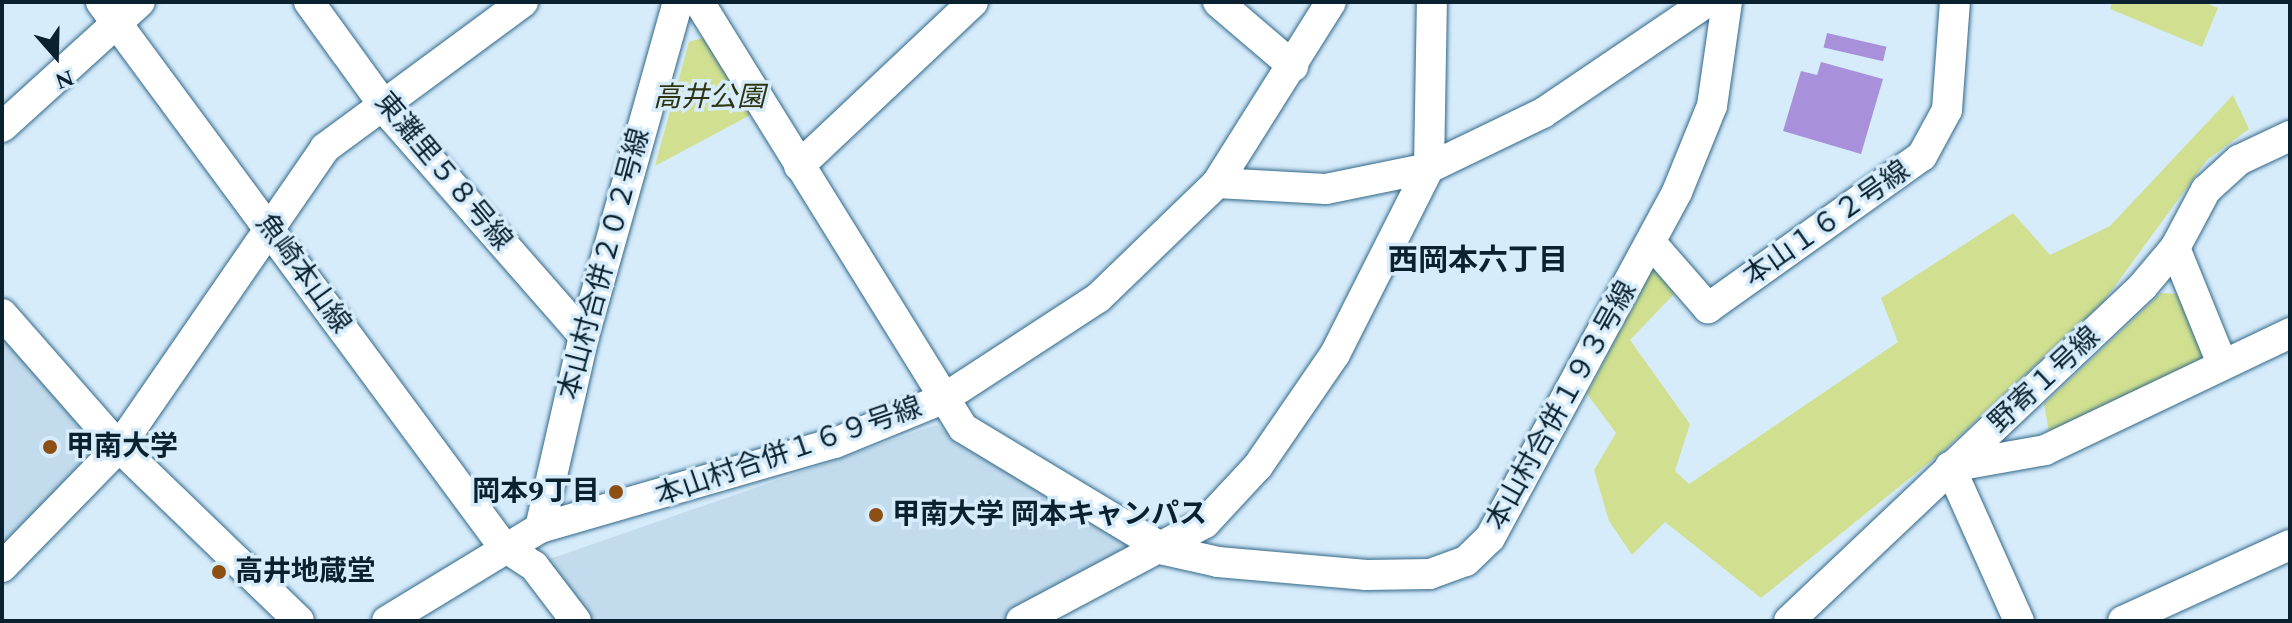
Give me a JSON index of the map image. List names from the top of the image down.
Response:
{
  "streets": {
    "street": [
      "東灘里５８号線",
      "本山１６２号線",
      "本山村合併２０２号線",
      "魚崎本山線",
      "野寄１号線",
      "本山村合併１９３号線",
      "本山村合併１６９号線"
    ]
  },
  "crossings": [
    ["東灘里５８号線", "本山村合併２０２号線"],
    ["本山１６２号線", "本山村合併１９３号線"],
    ["本山村合併２０２号線", "本山村合併１６９号線"],
    ["魚崎本山線", "本山村合併１６９号線"],
    ["本山村合併１９３号線", "本山村合併１６９号線"]
  ],
  "districts": ["西岡本六丁目"],
  "parks": ["高井公園"],
  "places": [
    "甲南大学",
    "岡本9丁目",
    "甲南大学 岡本キャンパス",
    "高井地蔵堂"
  ],
  "north": "bottom"
}
